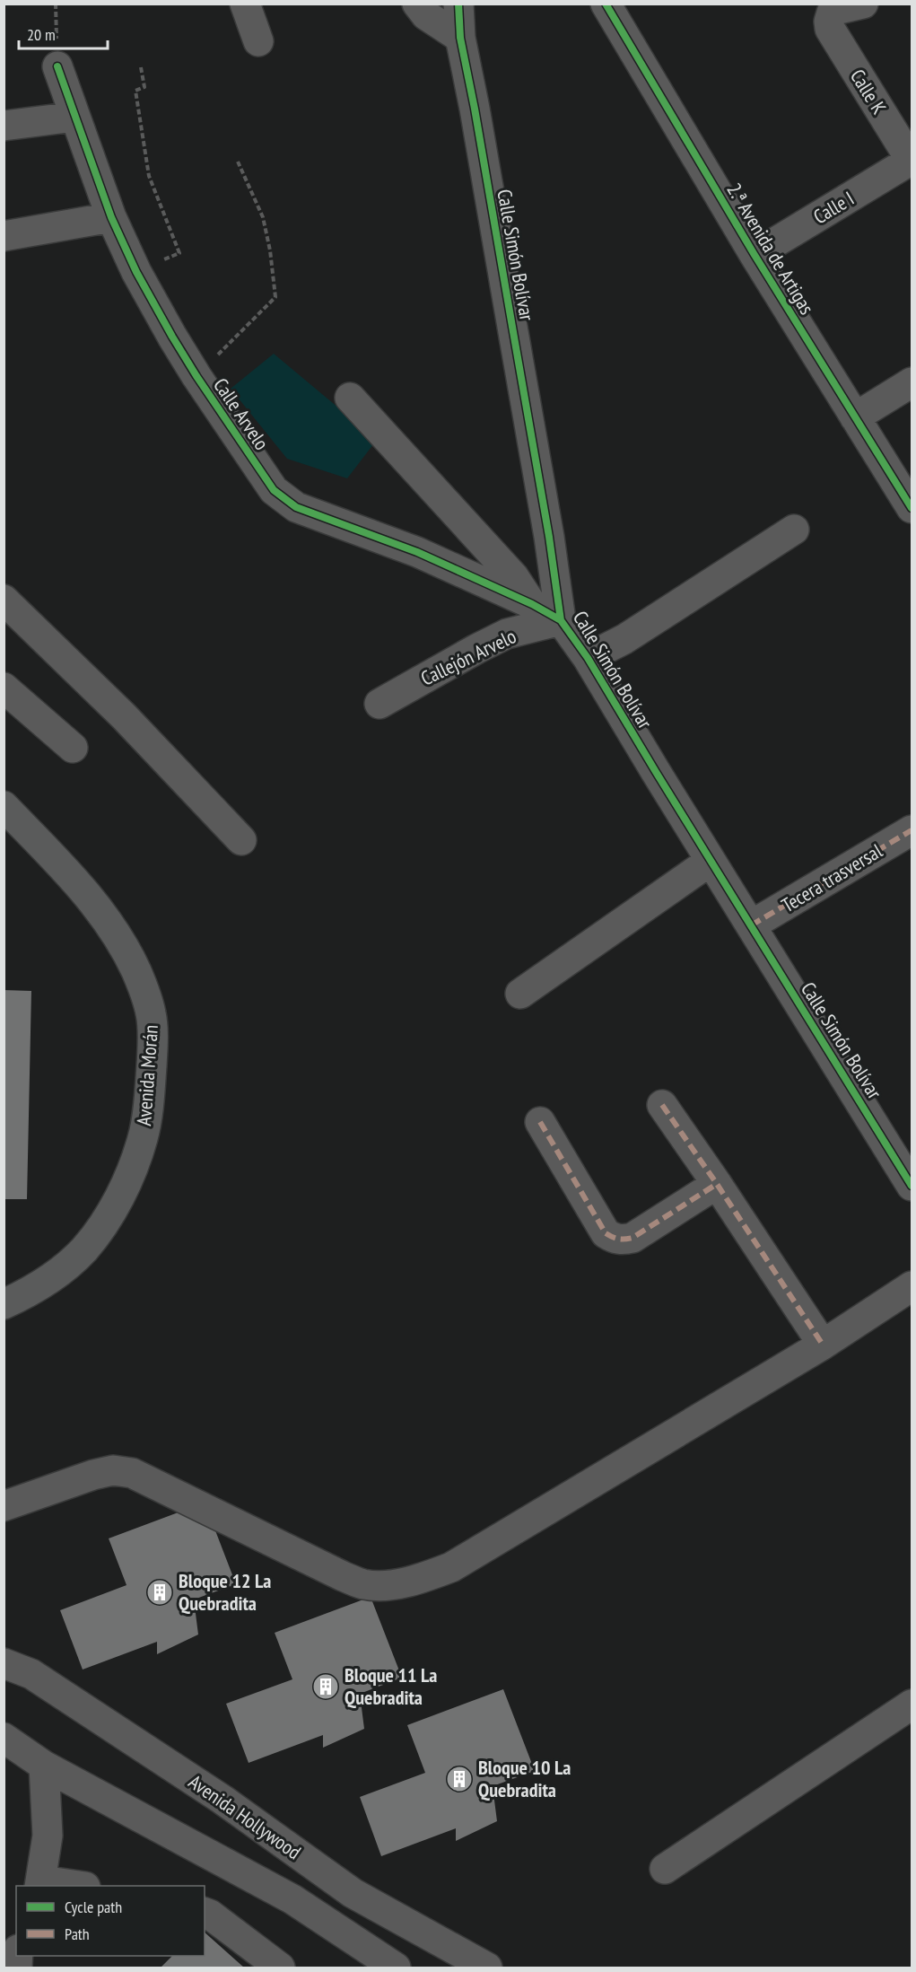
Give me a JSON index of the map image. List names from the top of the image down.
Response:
{
  "streets": {
    "main road": ["Avenida Morán"],
    "street": [
      "Calle K",
      "Calle I",
      "2.ª Avenida de Artigas",
      "Calle Simón Bolívar",
      "Calle Arvelo",
      "Callejón Arvelo",
      "Tecera trasversal",
      "Avenida Hollywood"
    ]
  },
  "crossings": [
    ["Calle K", "Calle I"],
    ["Calle I", "2.ª Avenida de Artigas"],
    ["Calle Simón Bolívar", "Calle Arvelo"],
    ["Calle Simón Bolívar", "Callejón Arvelo"],
    ["Calle Simón Bolívar", "Tecera trasversal"],
    ["Calle Arvelo", "Callejón Arvelo"]
  ],
  "places": {
    "building": ["Bloque 12 La Quebradita", "Bloque 11 La Quebradita", "Bloque 10 La Quebradita"]
  },
  "legend": ["Cycle path", "Path"],
  "scale_bar": "20 m"
}
